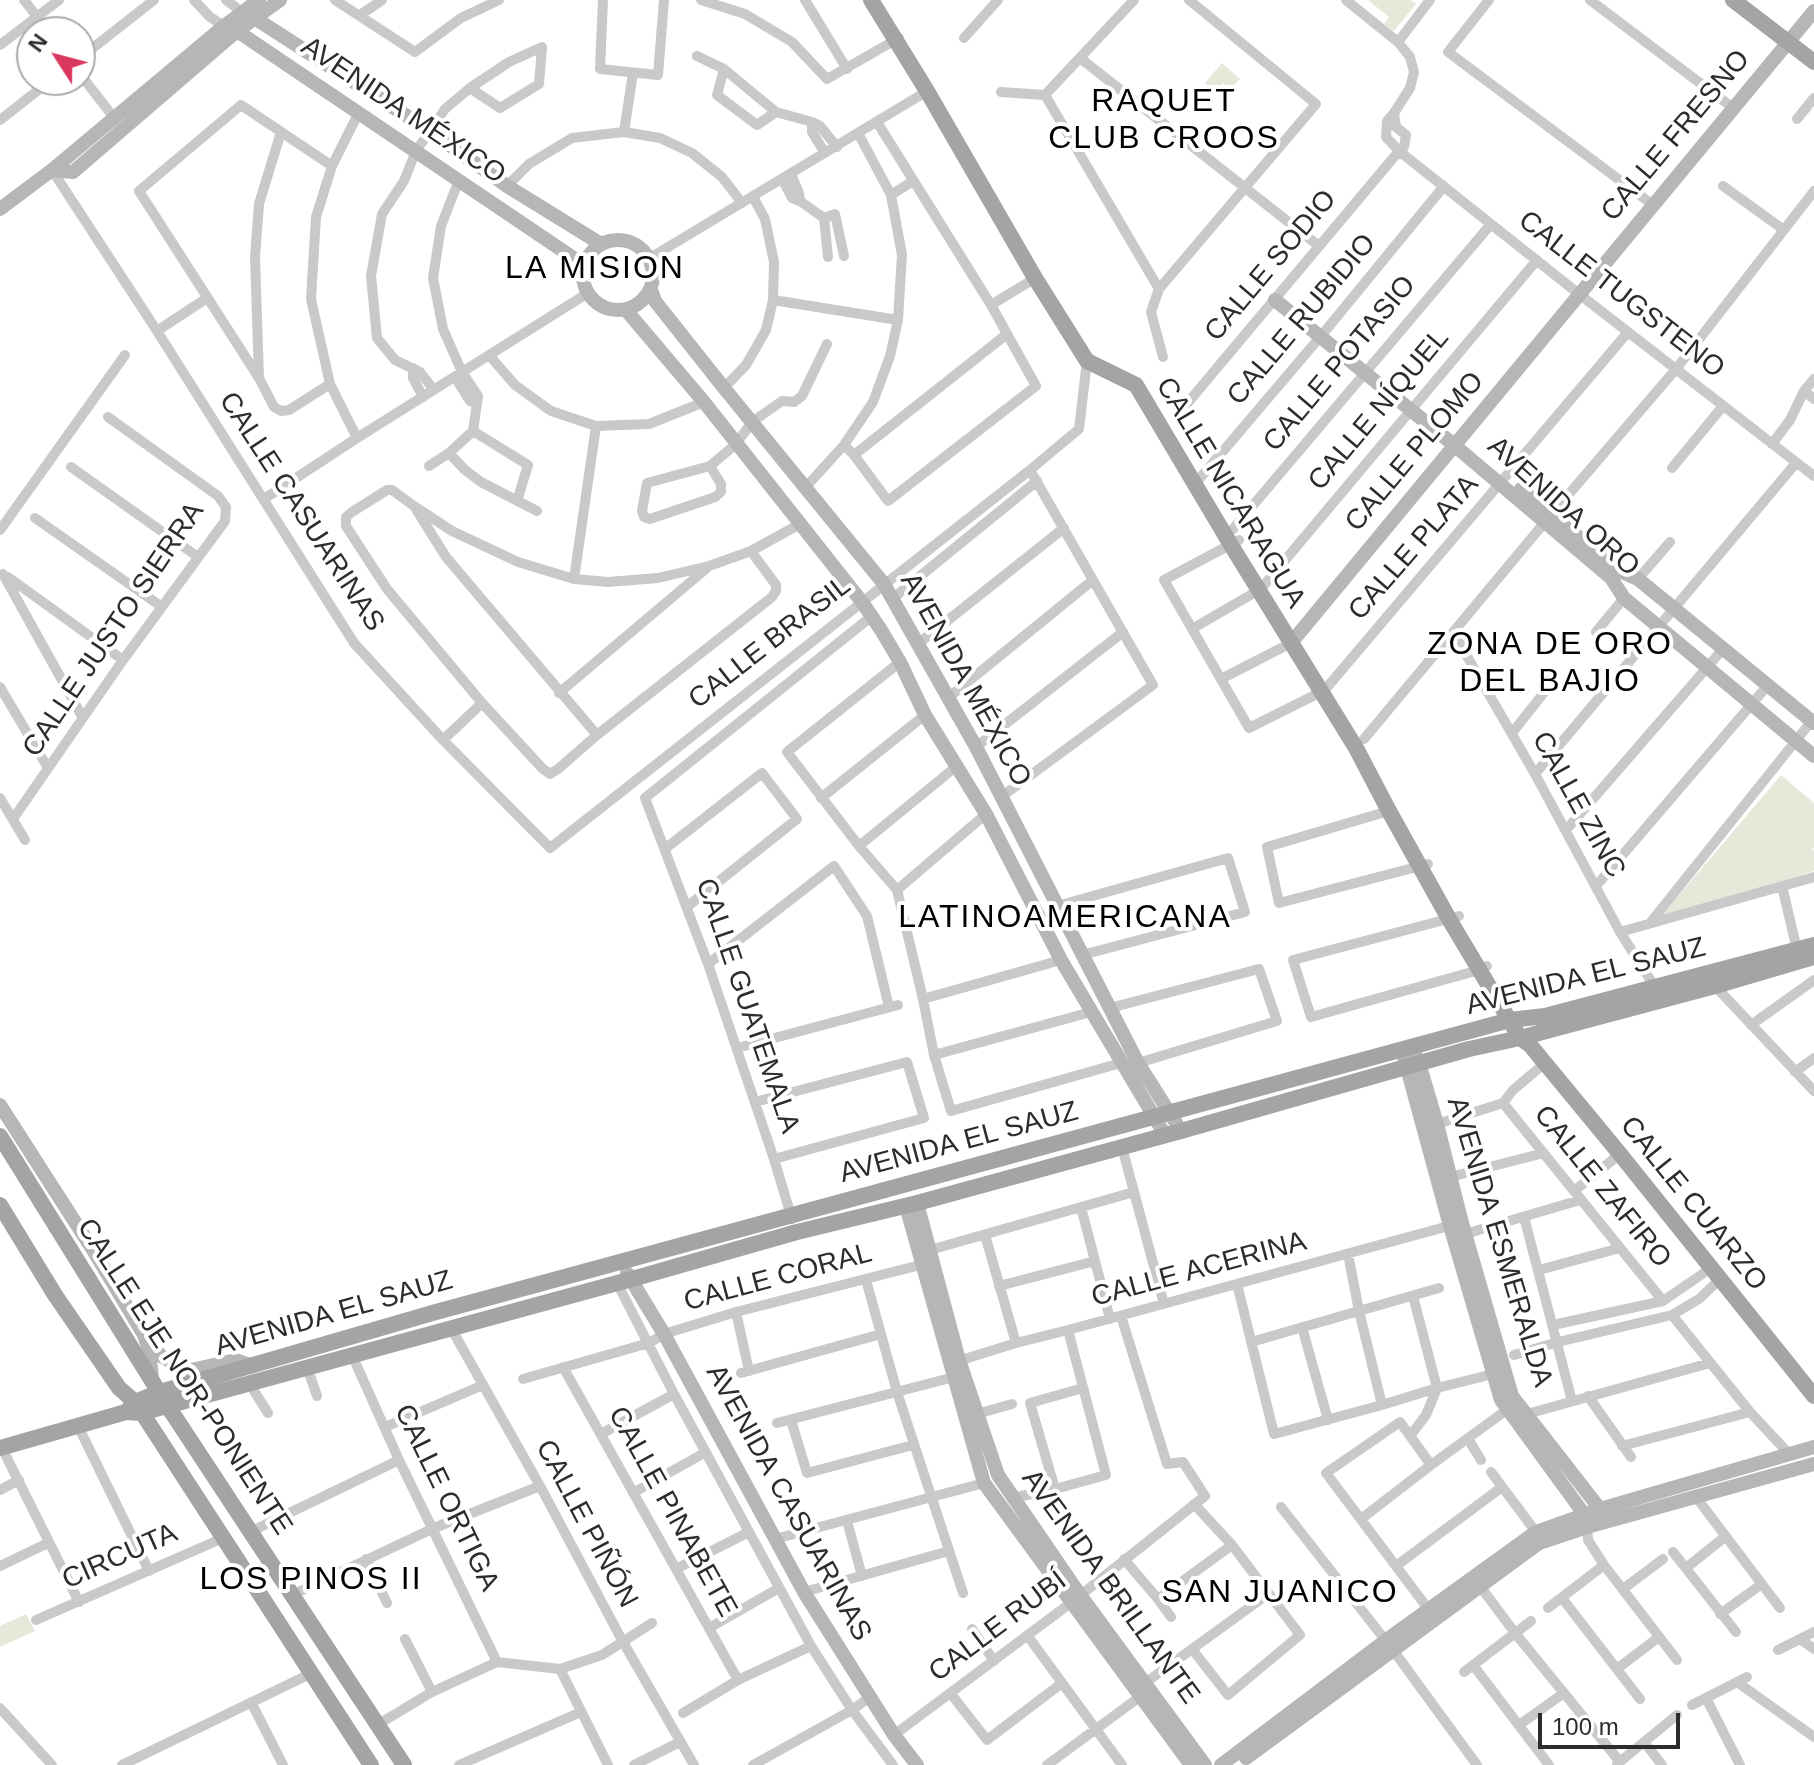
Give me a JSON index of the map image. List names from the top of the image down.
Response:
{
  "streets": {
    "main road": [
      "CALLE NICARAGUA",
      "AVENIDA EL SAUZ",
      "CALLE CUARZO",
      "CALLE EJE NOR-PONIENTE"
    ],
    "street": [
      "AVENIDA MÉXICO",
      "CALLE FRESNO",
      "CALLE SODIO",
      "CALLE TUGSTENO",
      "CALLE RUBIDIO",
      "CALLE POTASIO",
      "CALLE NÍQUEL",
      "CALLE PLOMO",
      "AVENIDA ORO",
      "CALLE CASUARINAS",
      "CALLE PLATA",
      "CALLE JUSTO SIERRA",
      "CALLE BRASIL",
      "CALLE ZINC",
      "CALLE GUATEMALA",
      "CALLE ZAFIRO",
      "AVENIDA ESMERALDA",
      "CALLE ACERINA",
      "CALLE CORAL",
      "CALLE ORTIGA",
      "AVENIDA CASUARINAS",
      "CALLE PINABETE",
      "CALLE PIÑÓN",
      "CIRCUTA",
      "AVENIDA BRILLANTE",
      "CALLE RUBÍ"
    ]
  },
  "crossings": [
    ["AVENIDA MÉXICO", "CALLE BRASIL"],
    ["AVENIDA MÉXICO", "AVENIDA EL SAUZ"],
    ["AVENIDA MÉXICO", "CALLE GUATEMALA"],
    ["CALLE FRESNO", "CALLE TUGSTENO"],
    ["CALLE FRESNO", "CALLE PLOMO"],
    ["CALLE SODIO", "CALLE TUGSTENO"],
    ["CALLE SODIO", "AVENIDA ORO"],
    ["CALLE TUGSTENO", "CALLE RUBIDIO"],
    ["CALLE TUGSTENO", "CALLE POTASIO"],
    ["CALLE TUGSTENO", "CALLE NÍQUEL"],
    ["CALLE TUGSTENO", "CALLE PLOMO"],
    ["CALLE TUGSTENO", "CALLE PLATA"],
    ["CALLE RUBIDIO", "CALLE NICARAGUA"],
    ["CALLE RUBIDIO", "AVENIDA ORO"],
    ["CALLE POTASIO", "CALLE NICARAGUA"],
    ["CALLE POTASIO", "AVENIDA ORO"],
    ["CALLE NÍQUEL", "CALLE NICARAGUA"],
    ["CALLE NÍQUEL", "AVENIDA ORO"],
    ["CALLE PLOMO", "CALLE NICARAGUA"],
    ["CALLE PLOMO", "AVENIDA ORO"],
    ["CALLE NICARAGUA", "CALLE PLATA"],
    ["CALLE NICARAGUA", "CALLE BRASIL"],
    ["CALLE NICARAGUA", "AVENIDA EL SAUZ"],
    ["CALLE NICARAGUA", "CALLE CUARZO"],
    ["AVENIDA ORO", "CALLE PLATA"],
    ["CALLE CASUARINAS", "CALLE BRASIL"],
    ["CALLE ZINC", "AVENIDA EL SAUZ"],
    ["AVENIDA EL SAUZ", "CALLE GUATEMALA"],
    ["AVENIDA EL SAUZ", "CALLE CUARZO"],
    ["AVENIDA EL SAUZ", "AVENIDA ESMERALDA"],
    ["AVENIDA EL SAUZ", "CALLE EJE NOR-PONIENTE"],
    ["AVENIDA EL SAUZ", "CALLE ORTIGA"],
    ["AVENIDA EL SAUZ", "AVENIDA CASUARINAS"],
    ["AVENIDA EL SAUZ", "CALLE PIÑÓN"],
    ["AVENIDA EL SAUZ", "AVENIDA BRILLANTE"],
    ["CALLE ZAFIRO", "CALLE ACERINA"],
    ["CALLE CUARZO", "CALLE ACERINA"],
    ["AVENIDA ESMERALDA", "CALLE ACERINA"],
    ["CALLE ACERINA", "AVENIDA BRILLANTE"],
    ["CALLE ACERINA", "CALLE RUBÍ"],
    ["CALLE CORAL", "AVENIDA CASUARINAS"],
    ["CALLE CORAL", "CALLE PINABETE"],
    ["CALLE CORAL", "AVENIDA BRILLANTE"],
    ["CALLE EJE NOR-PONIENTE", "CIRCUTA"],
    ["AVENIDA CASUARINAS", "CALLE RUBÍ"],
    ["AVENIDA BRILLANTE", "CALLE RUBÍ"]
  ],
  "districts": [
    "RAQUET CLUB CROOS",
    "LA MISION",
    "ZONA DE ORO DEL BAJIO",
    "LATINOAMERICANA",
    "LOS PINOS II",
    "SAN JUANICO"
  ],
  "scale_bar": "100 m",
  "north": "top left"
}
